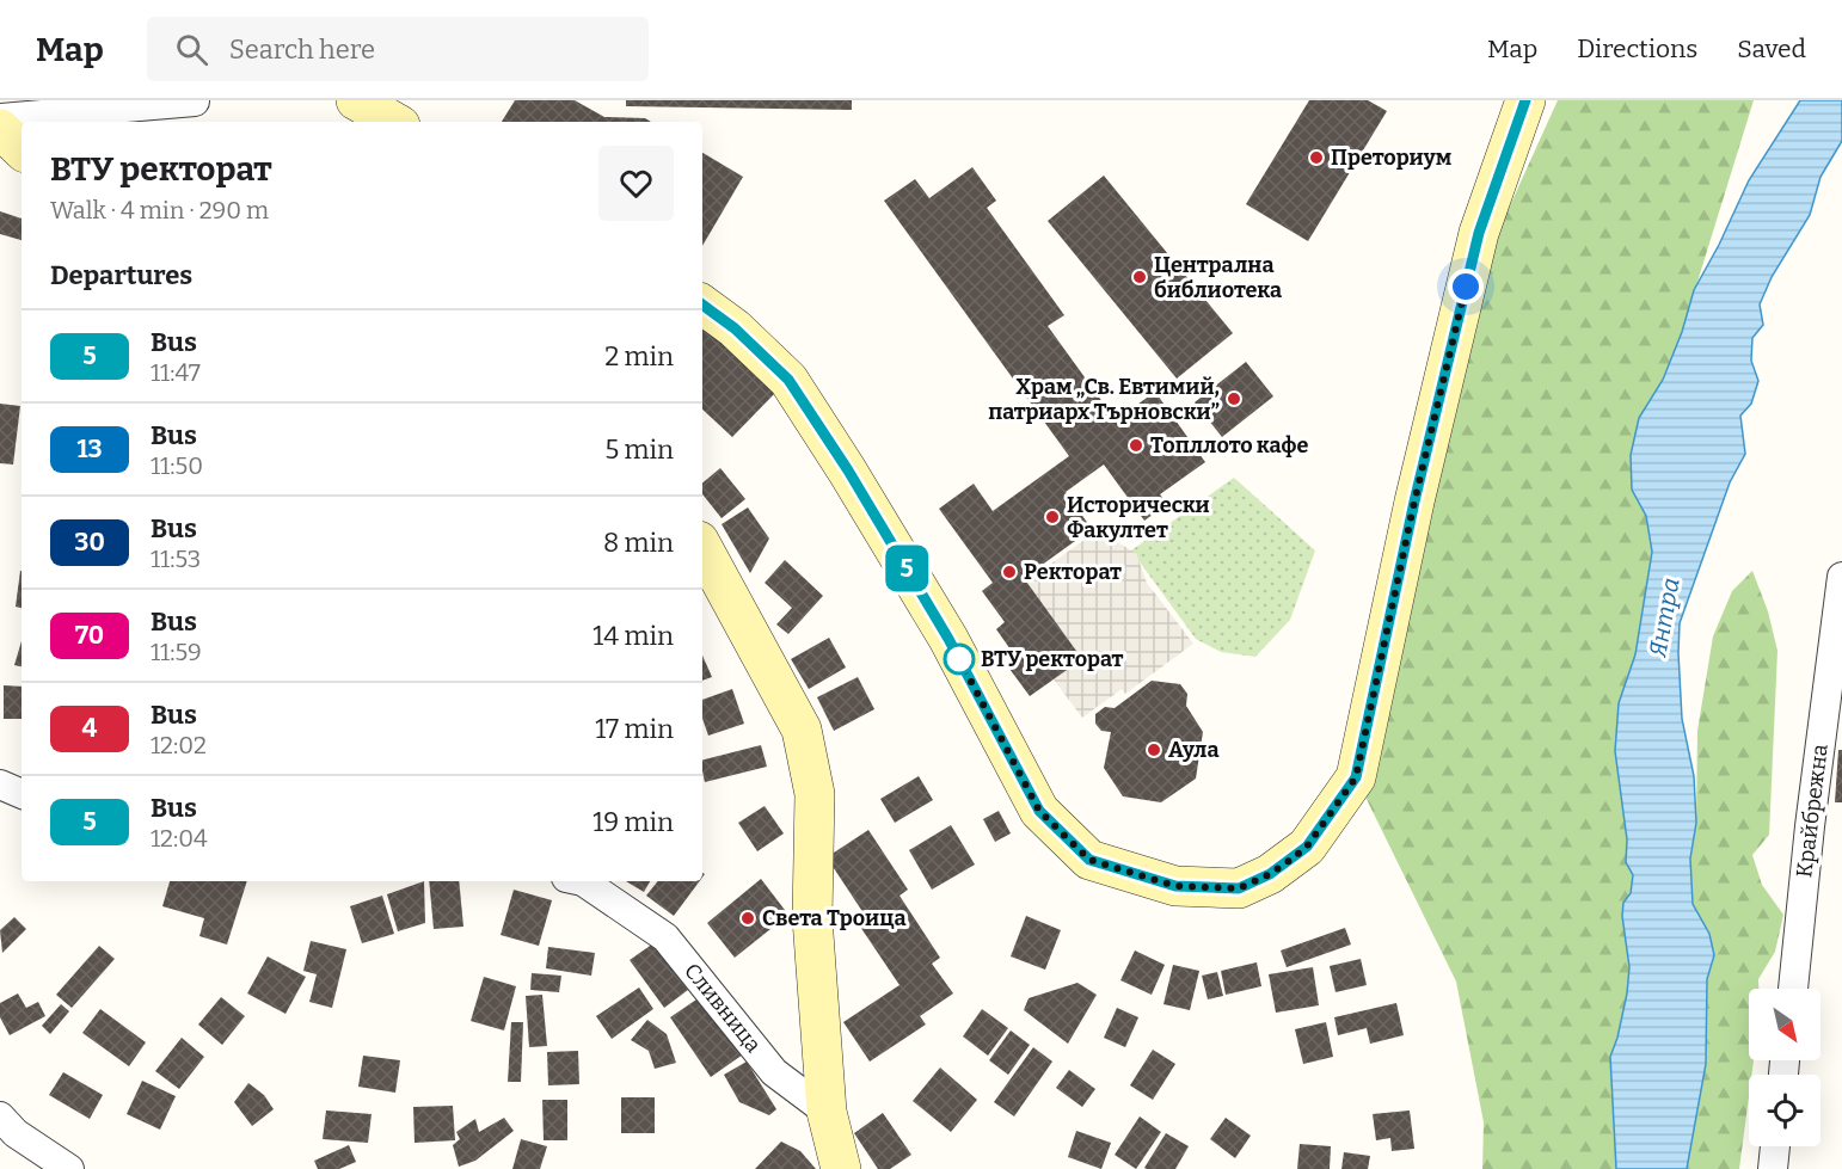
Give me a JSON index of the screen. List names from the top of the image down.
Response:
{
  "streets": {
    "street": ["Крайбрежна", "Сливница"]
  },
  "water": ["Янтра"],
  "places": [
    "Преториум",
    "Централна библиотека",
    "Храм „Св. Евтимий, патриарх Търновски”",
    "Топллото кафе",
    "Исторически Факултет",
    "Ректорат",
    "ВТУ ректорат",
    "Аула",
    "Света Троица"
  ],
  "lines": ["bus line 5"],
  "north": "bottom right",
  "page": {
    "header": "Map",
    "search": "Search here",
    "nav": ["Map", "Directions", "Saved"],
    "on_map": "5",
    "heading": [
      ["ВТУ ректорат", "Walk · 4 min · 290 m"],
      "Departures"
    ],
    "list": [
      {
        "mark": "5",
        "name": "Bus",
        "note": "11:47",
        "value": "2 min"
      },
      {
        "mark": "13",
        "name": "Bus",
        "note": "11:50",
        "value": "5 min"
      },
      {
        "mark": "30",
        "name": "Bus",
        "note": "11:53",
        "value": "8 min"
      },
      {
        "mark": "70",
        "name": "Bus",
        "note": "11:59",
        "value": "14 min"
      },
      {
        "mark": "4",
        "name": "Bus",
        "note": "12:02",
        "value": "17 min"
      },
      {
        "mark": "5",
        "name": "Bus",
        "note": "12:04",
        "value": "19 min"
      }
    ]
  }
}
